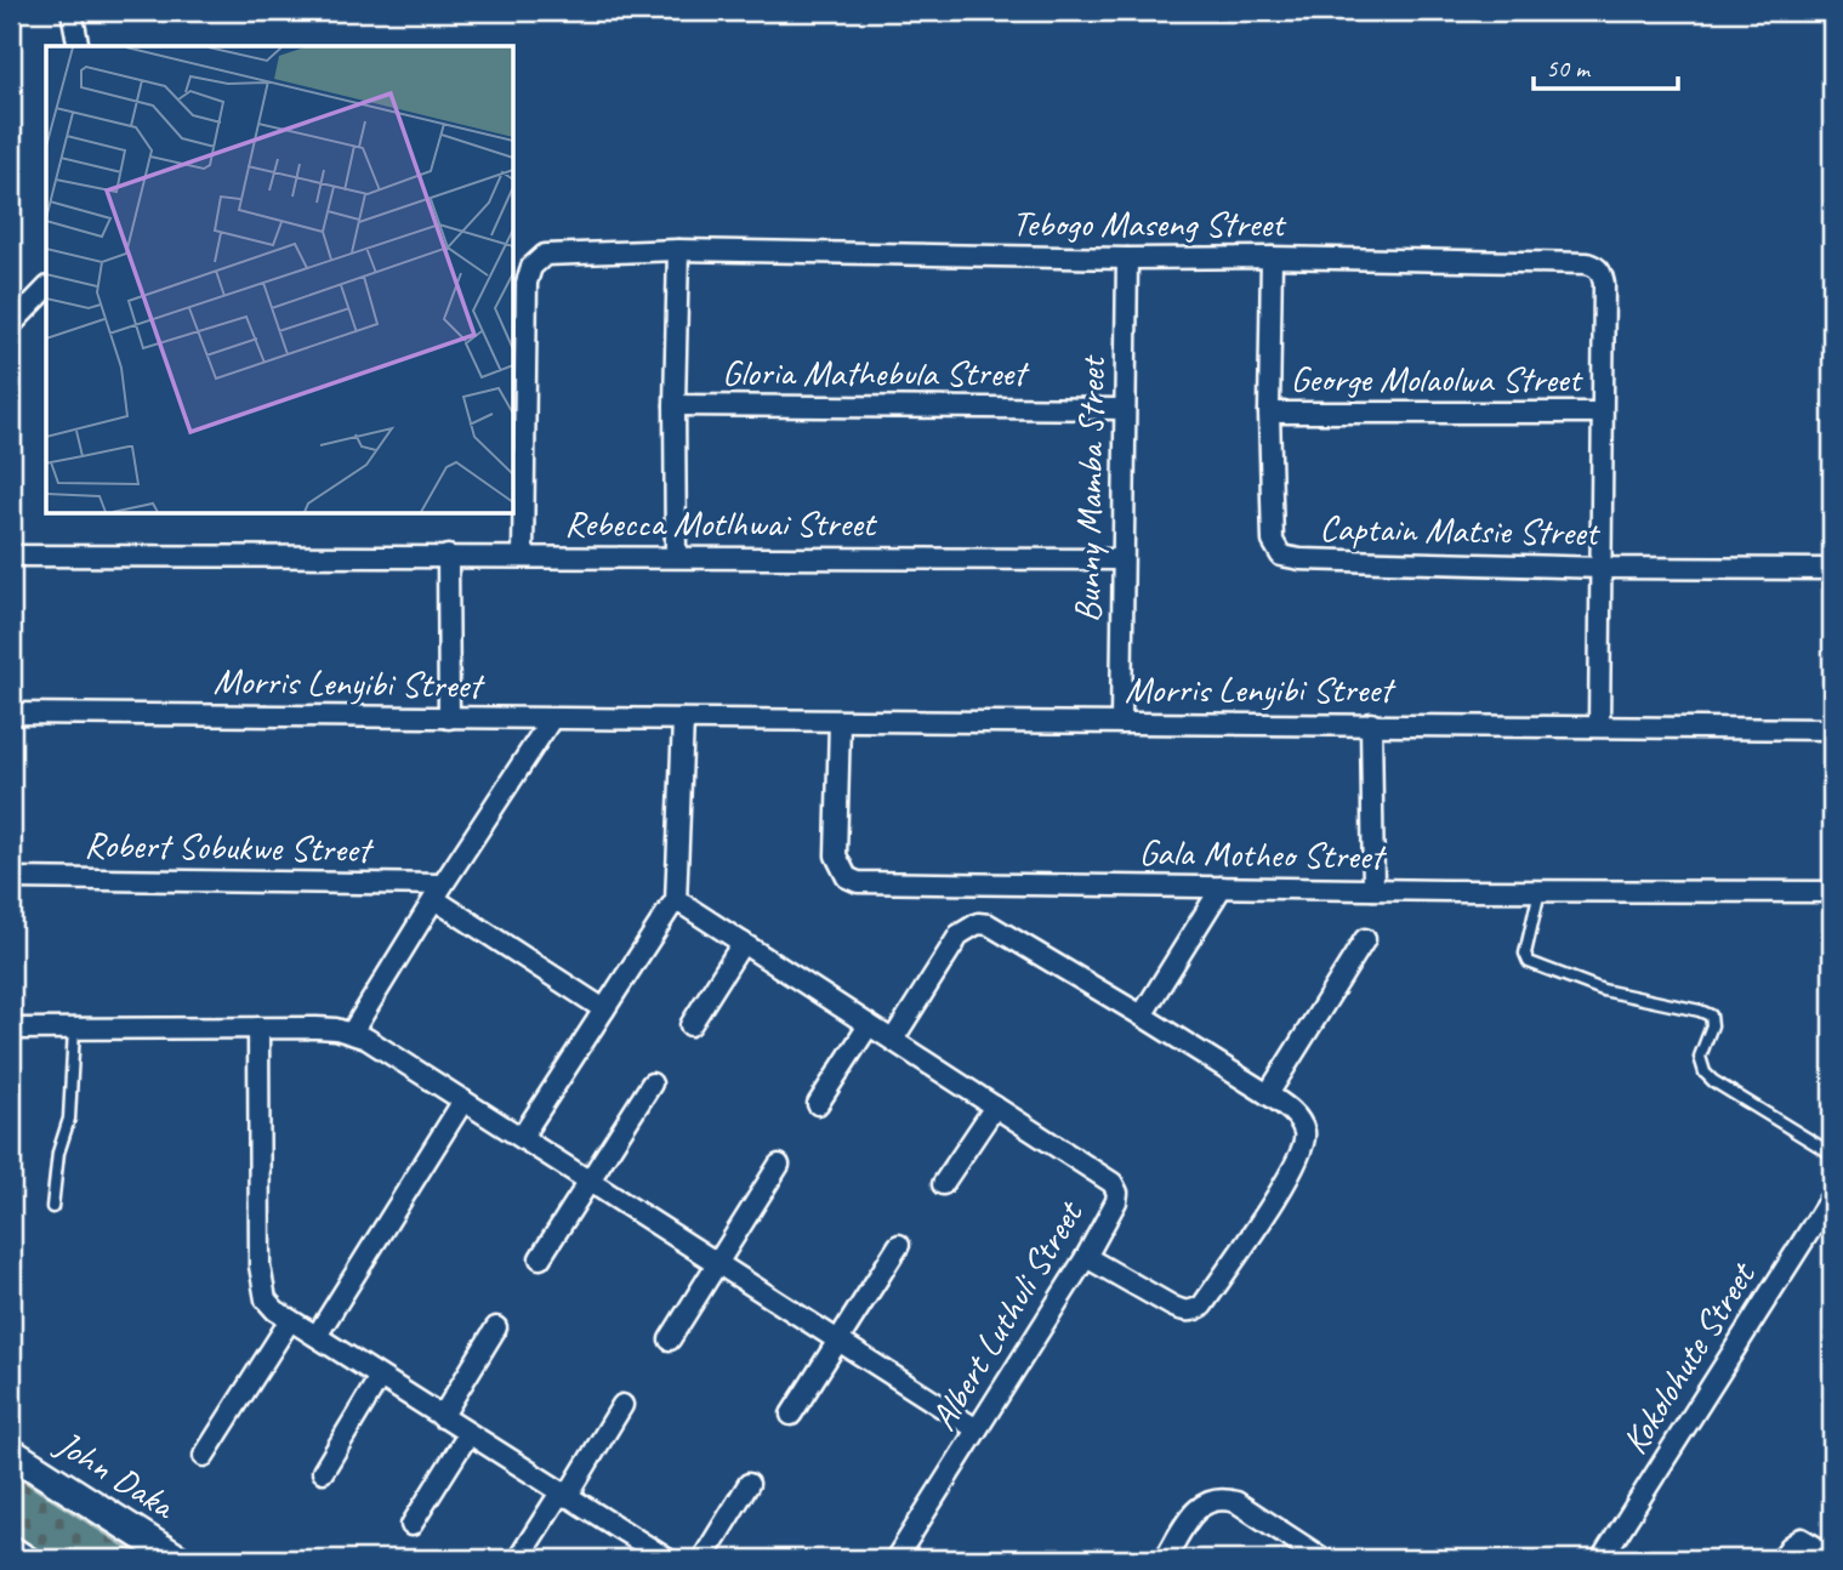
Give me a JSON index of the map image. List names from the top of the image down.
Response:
{
  "streets": {
    "street": [
      "Tebogo Maseng Street",
      "Gloria Mathebula Street",
      "George Molaolwa Street",
      "Bunny Mamba Street",
      "Rebecca Motlhwai Street",
      "Captain Matsie Street",
      "Morris Lenyibi Street",
      "Robert Sobukwe Street",
      "Gala Motheo Street",
      "Albert Luthuli Street",
      "Kokolohute Street",
      "John Daka"
    ]
  },
  "crossings": [
    ["Tebogo Maseng Street", "George Molaolwa Street"],
    ["Tebogo Maseng Street", "Bunny Mamba Street"],
    ["Tebogo Maseng Street", "Rebecca Motlhwai Street"],
    ["Tebogo Maseng Street", "Captain Matsie Street"],
    ["Tebogo Maseng Street", "Morris Lenyibi Street"],
    ["Gloria Mathebula Street", "Bunny Mamba Street"],
    ["George Molaolwa Street", "Captain Matsie Street"],
    ["Bunny Mamba Street", "Rebecca Motlhwai Street"],
    ["Bunny Mamba Street", "Morris Lenyibi Street"],
    ["Morris Lenyibi Street", "Gala Motheo Street"]
  ],
  "scale_bar": "50 m"
}
